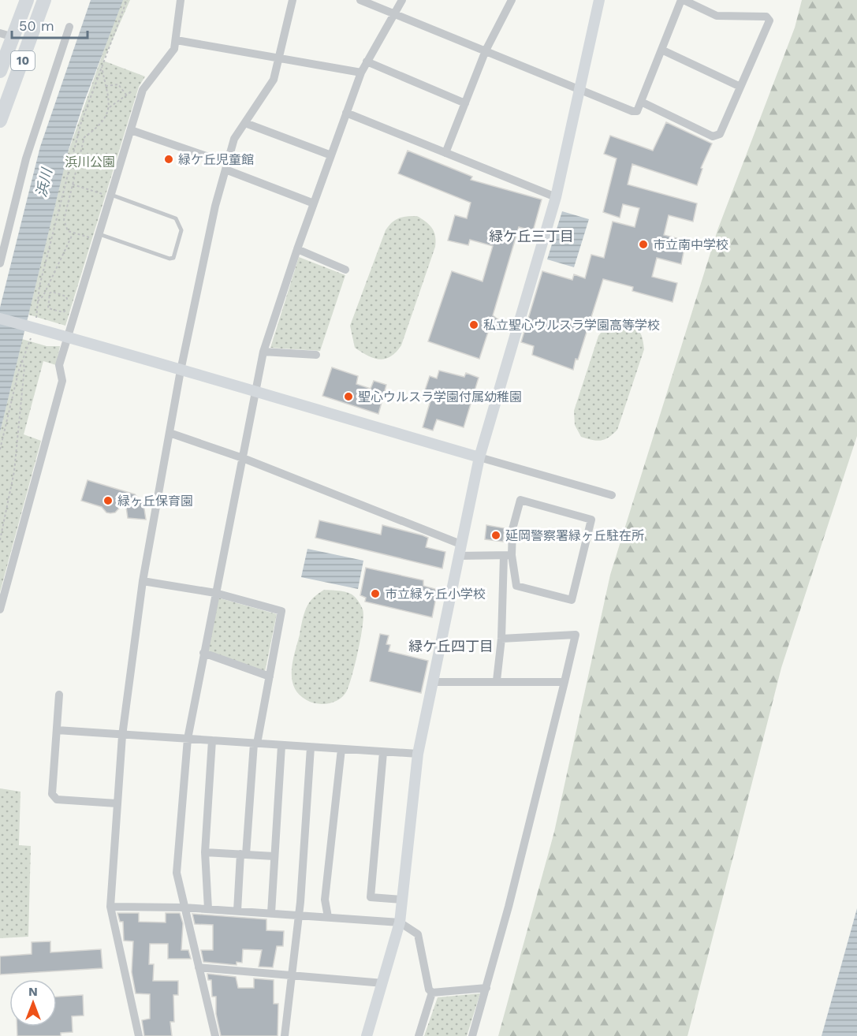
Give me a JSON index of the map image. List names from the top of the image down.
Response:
{
  "streets": {
    "highway": ["10"]
  },
  "districts": ["緑ケ丘三丁目", "緑ケ丘四丁目"],
  "water": ["浜川"],
  "parks": ["浜川公園"],
  "places": [
    "緑ケ丘児童館",
    "市立南中学校",
    "私立聖心ウルスラ学園高等学校",
    "聖心ウルスラ学園付属幼稚園",
    "緑ヶ丘保育園",
    "延岡警察署緑ヶ丘駐在所",
    "市立緑ヶ丘小学校"
  ],
  "scale_bar": "50 m",
  "north": "top"
}
